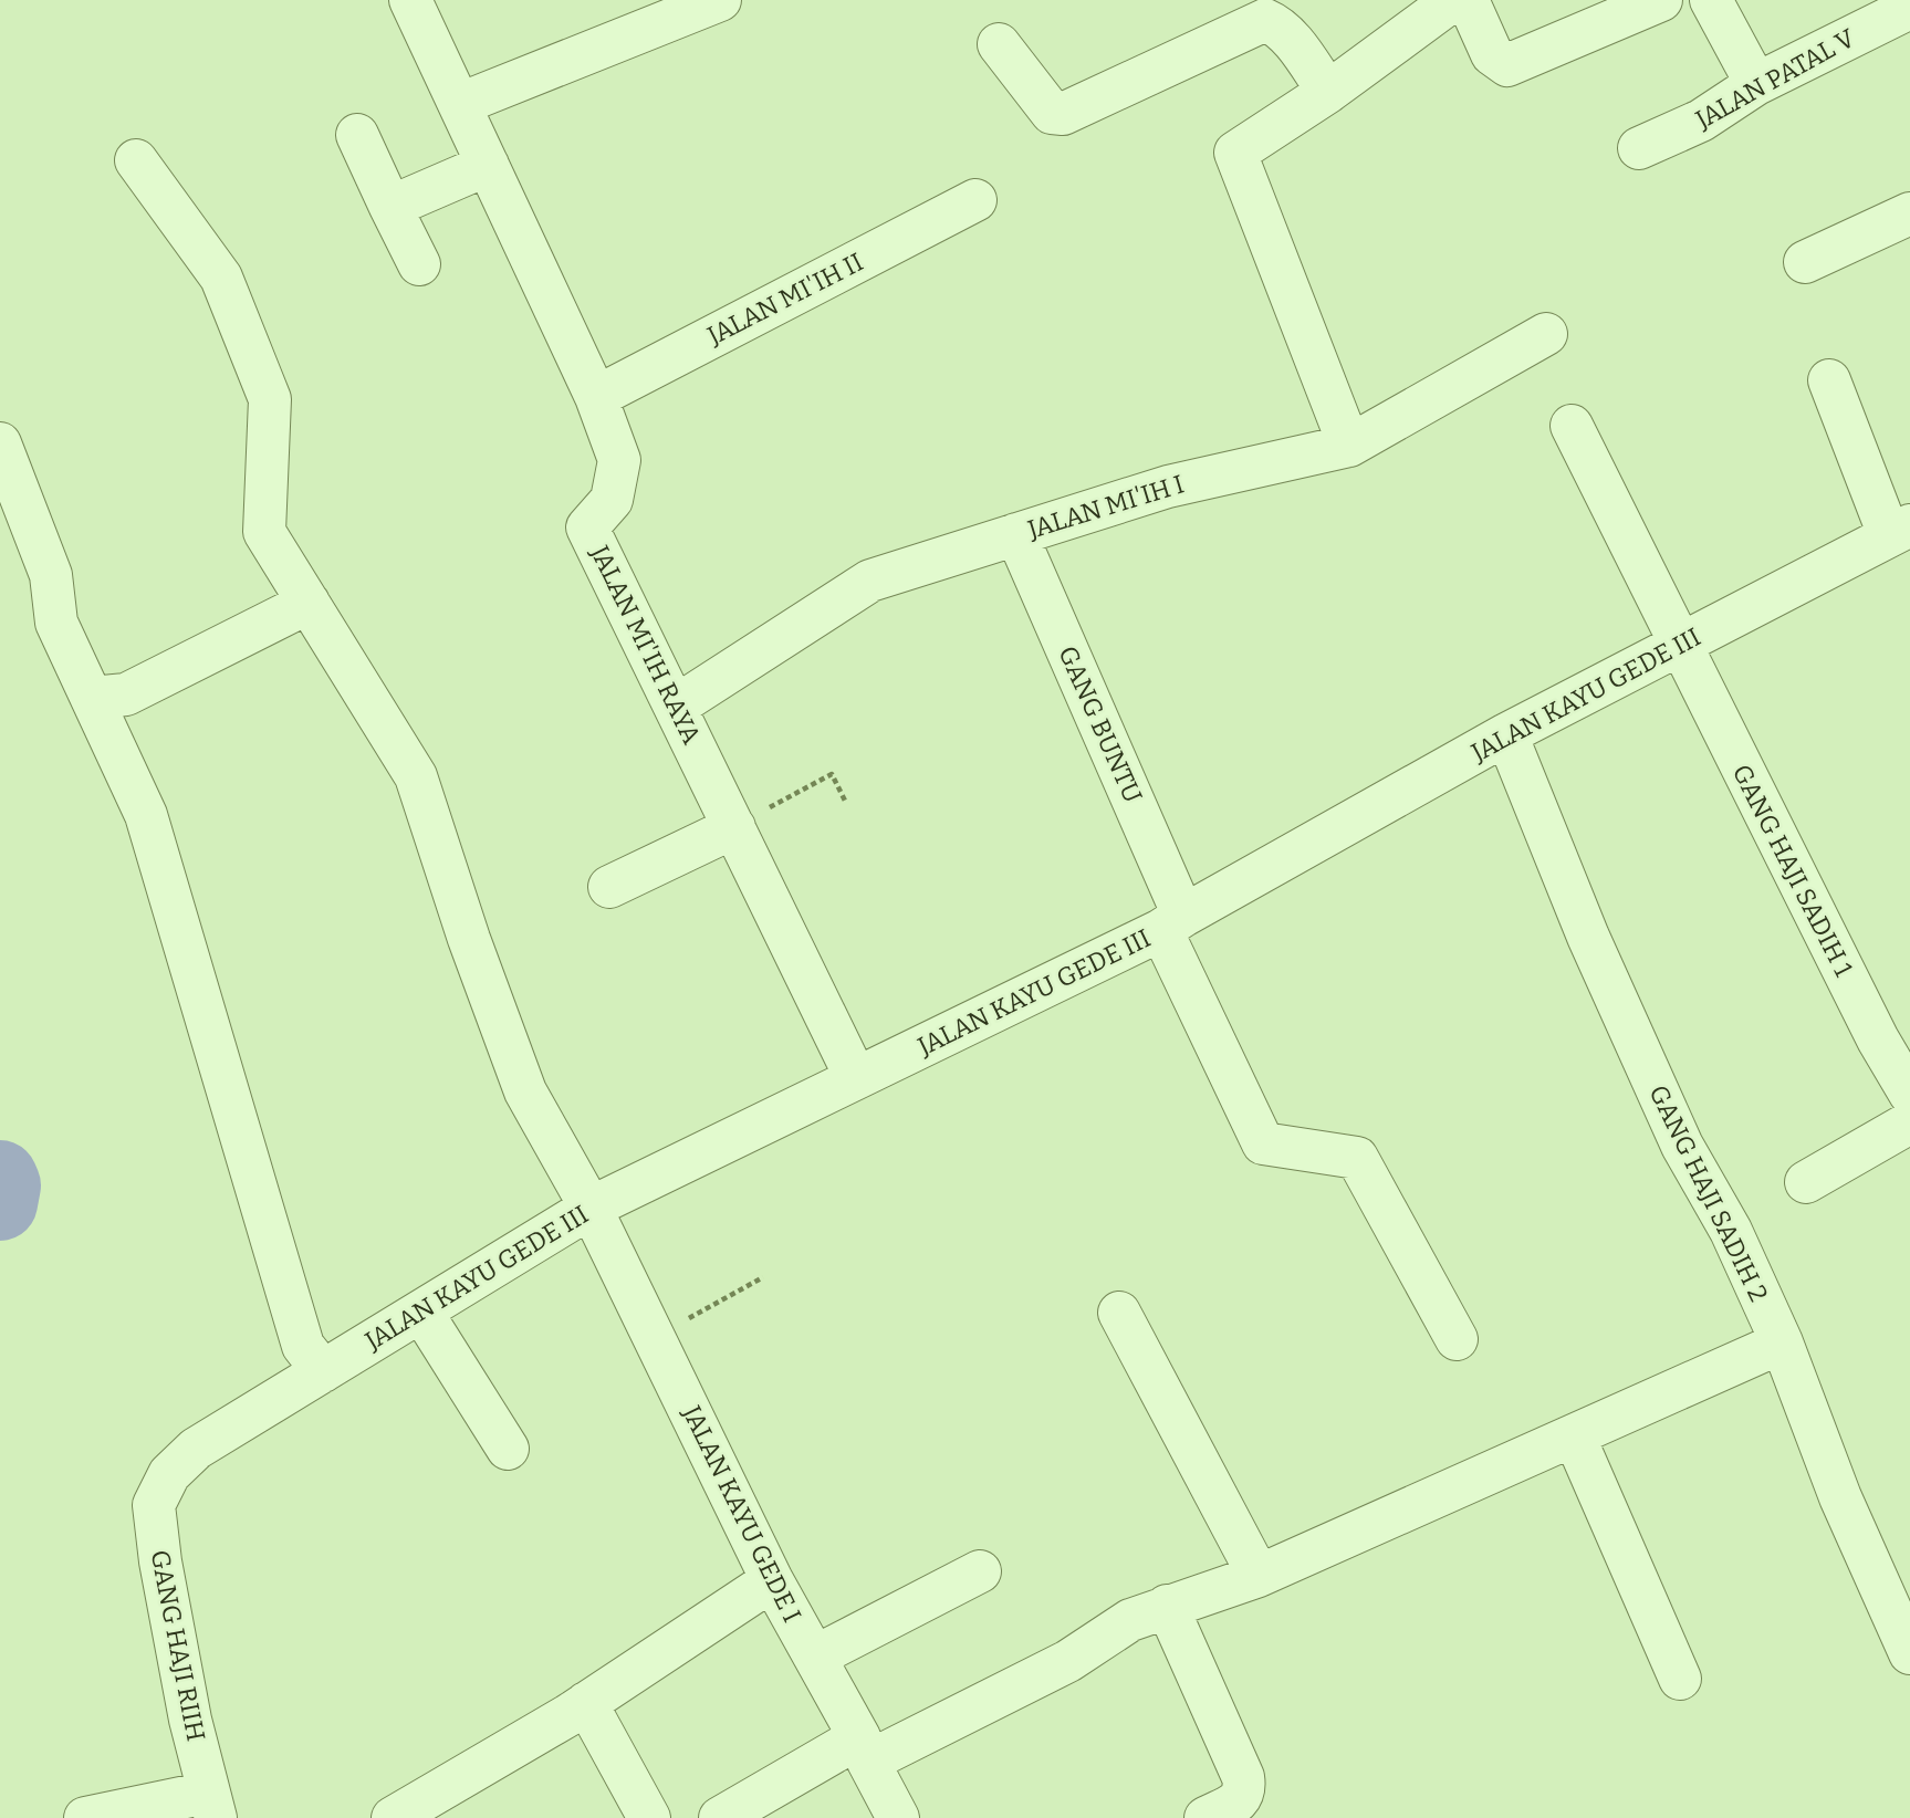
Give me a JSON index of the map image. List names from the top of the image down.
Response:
{
  "streets": {
    "street": [
      "JALAN PATAL V",
      "JALAN MI'IH II",
      "JALAN MI'IH I",
      "JALAN MI'IH RAYA",
      "JALAN KAYU GEDE III",
      "GANG BUNTU",
      "GANG HAJI SADIH 1",
      "GANG HAJI SADIH 2",
      "JALAN KAYU GEDE I",
      "GANG HAJI RIIH"
    ]
  },
  "crossings": [
    ["JALAN MI'IH II", "JALAN MI'IH RAYA"],
    ["JALAN MI'IH I", "JALAN MI'IH RAYA"],
    ["JALAN MI'IH I", "GANG BUNTU"],
    ["JALAN MI'IH RAYA", "JALAN KAYU GEDE III"],
    ["JALAN KAYU GEDE III", "GANG BUNTU"],
    ["JALAN KAYU GEDE III", "GANG HAJI SADIH 1"],
    ["JALAN KAYU GEDE III", "GANG HAJI SADIH 2"],
    ["JALAN KAYU GEDE III", "JALAN KAYU GEDE I"],
    ["JALAN KAYU GEDE III", "GANG HAJI RIIH"]
  ]
}
